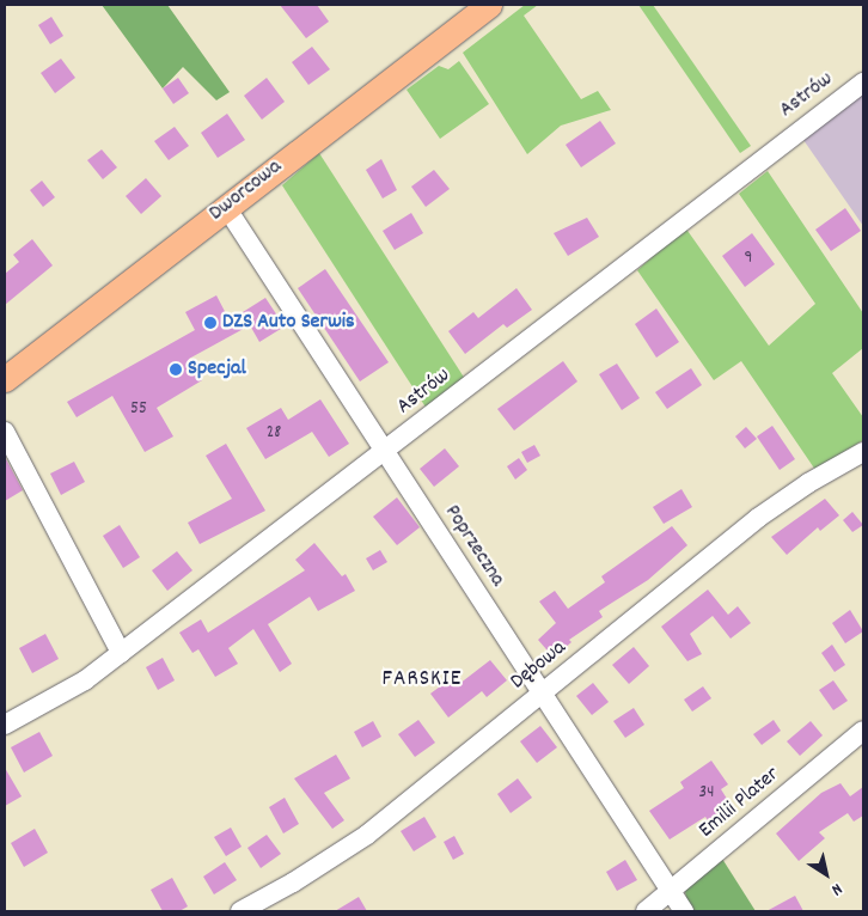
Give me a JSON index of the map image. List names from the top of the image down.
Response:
{
  "streets": {
    "main road": ["Dworcowa"],
    "street": [
      "Astrów",
      "Poprzeczna",
      "Dębowa",
      "Emilii Plater"
    ]
  },
  "crossings": [
    ["Astrów", "Poprzeczna"],
    ["Dworcowa", "Poprzeczna"],
    ["Poprzeczna", "Dębowa"],
    ["Poprzeczna", "Emilii Plater"]
  ],
  "districts": ["FARSKIE"],
  "places": ["DZS Auto Serwis", "Specjal"],
  "house_numbers": [
    "9",
    "55",
    "28",
    "34"
  ],
  "north": "bottom right"
}
